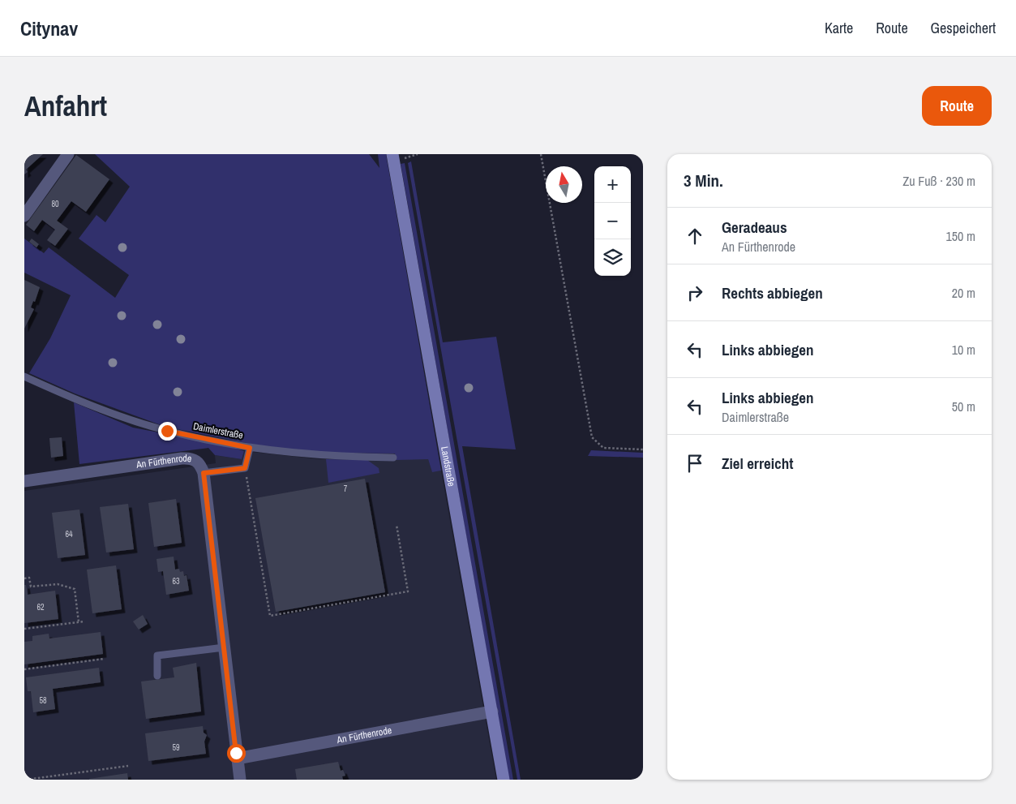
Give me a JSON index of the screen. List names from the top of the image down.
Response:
{
  "streets": {
    "street": ["An Fürthenrode", "Landstraße"],
    "lane": ["Daimlerstraße"]
  },
  "crossings": [
    ["An Fürthenrode", "Landstraße"]
  ],
  "house_numbers": [
    "80",
    "7",
    "64",
    "63",
    "62",
    "58",
    "59"
  ],
  "north": "top",
  "page": {
    "header": "Citynav",
    "nav": ["Karte", "Route", "Gespeichert"],
    "buttons": "Route",
    "title": "Anfahrt",
    "heading": ["3 Min.", "Zu Fuß · 230 m"],
    "map_buttons": ["+", "−"],
    "list": [
      ["Geradeaus", "An Fürthenrode", "150 m"],
      ["Rechts abbiegen", "20 m"],
      ["Links abbiegen", "10 m"],
      ["Links abbiegen", "Daimlerstraße", "50 m"],
      "Ziel erreicht"
    ]
  }
}
